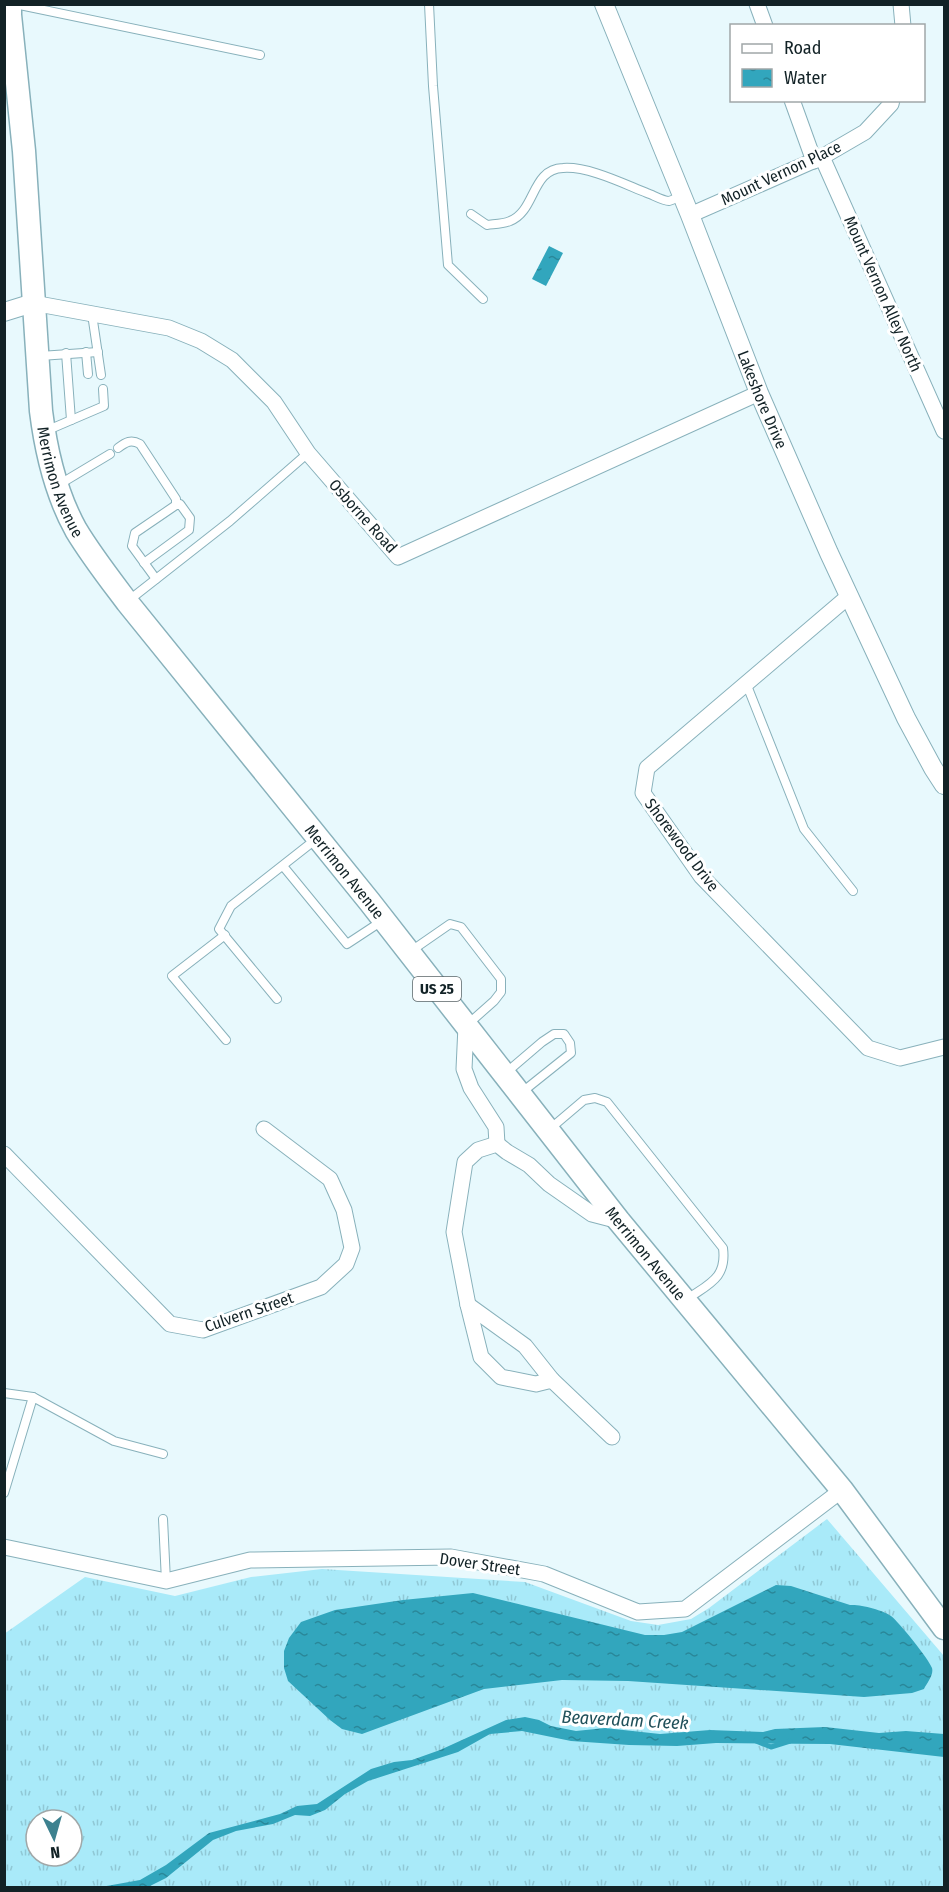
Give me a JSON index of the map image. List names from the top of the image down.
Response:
{
  "streets": {
    "main road": ["Merrimon Avenue", "US 25"],
    "street": [
      "Mount Vernon Place",
      "Mount Vernon Alley North",
      "Lakeshore Drive",
      "Osborne Road",
      "Shorewood Drive",
      "Culvern Street",
      "Dover Street"
    ]
  },
  "crossings": [
    ["Mount Vernon Place", "Mount Vernon Alley North"],
    ["Mount Vernon Place", "Lakeshore Drive"],
    ["Lakeshore Drive", "Osborne Road"],
    ["Lakeshore Drive", "Shorewood Drive"],
    ["Merrimon Avenue", "Osborne Road"],
    ["Merrimon Avenue", "Dover Street"]
  ],
  "water": ["Beaverdam Creek"],
  "legend": ["Road", "Water"],
  "north": "bottom"
}
